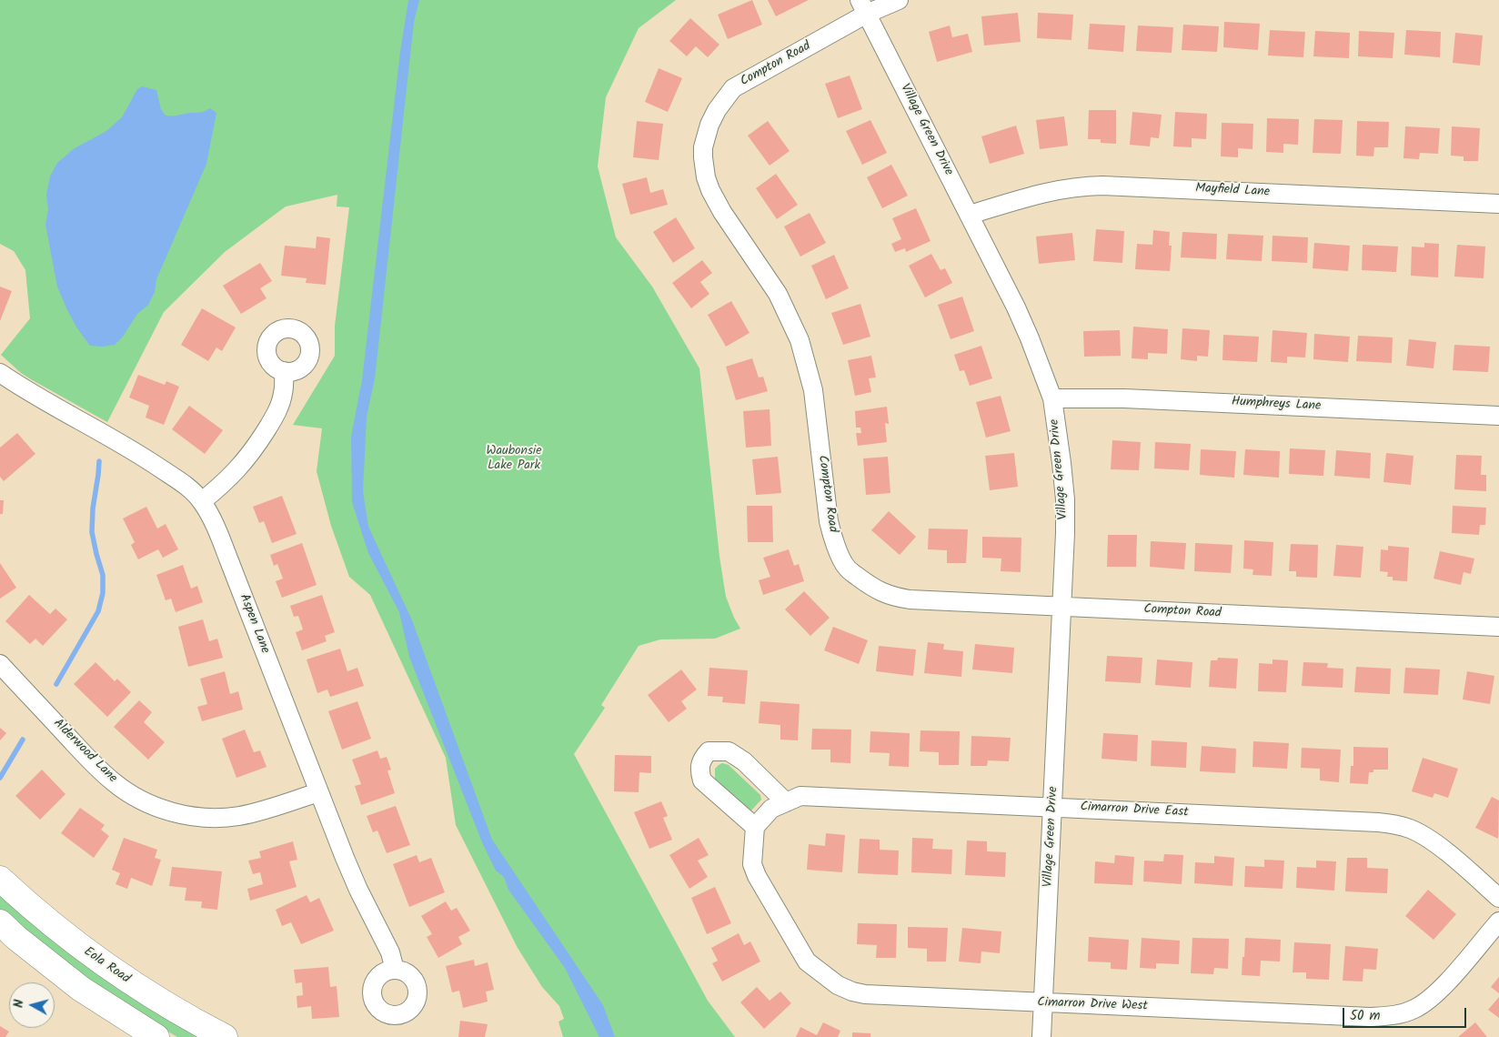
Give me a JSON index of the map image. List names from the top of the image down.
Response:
{
  "streets": {
    "main road": ["Eola Road"],
    "street": [
      "Compton Road",
      "Village Green Drive",
      "Mayfield Lane",
      "Humphreys Lane",
      "Aspen Lane",
      "Alderwood Lane",
      "Cimarron Drive East",
      "Cimarron Drive West"
    ]
  },
  "crossings": [
    ["Compton Road", "Village Green Drive"],
    ["Village Green Drive", "Mayfield Lane"],
    ["Village Green Drive", "Humphreys Lane"],
    ["Village Green Drive", "Cimarron Drive East"],
    ["Village Green Drive", "Cimarron Drive West"],
    ["Aspen Lane", "Alderwood Lane"],
    ["Cimarron Drive East", "Cimarron Drive West"]
  ],
  "parks": ["Waubonsie Lake Park"],
  "scale_bar": "50 m",
  "north": "left"
}
